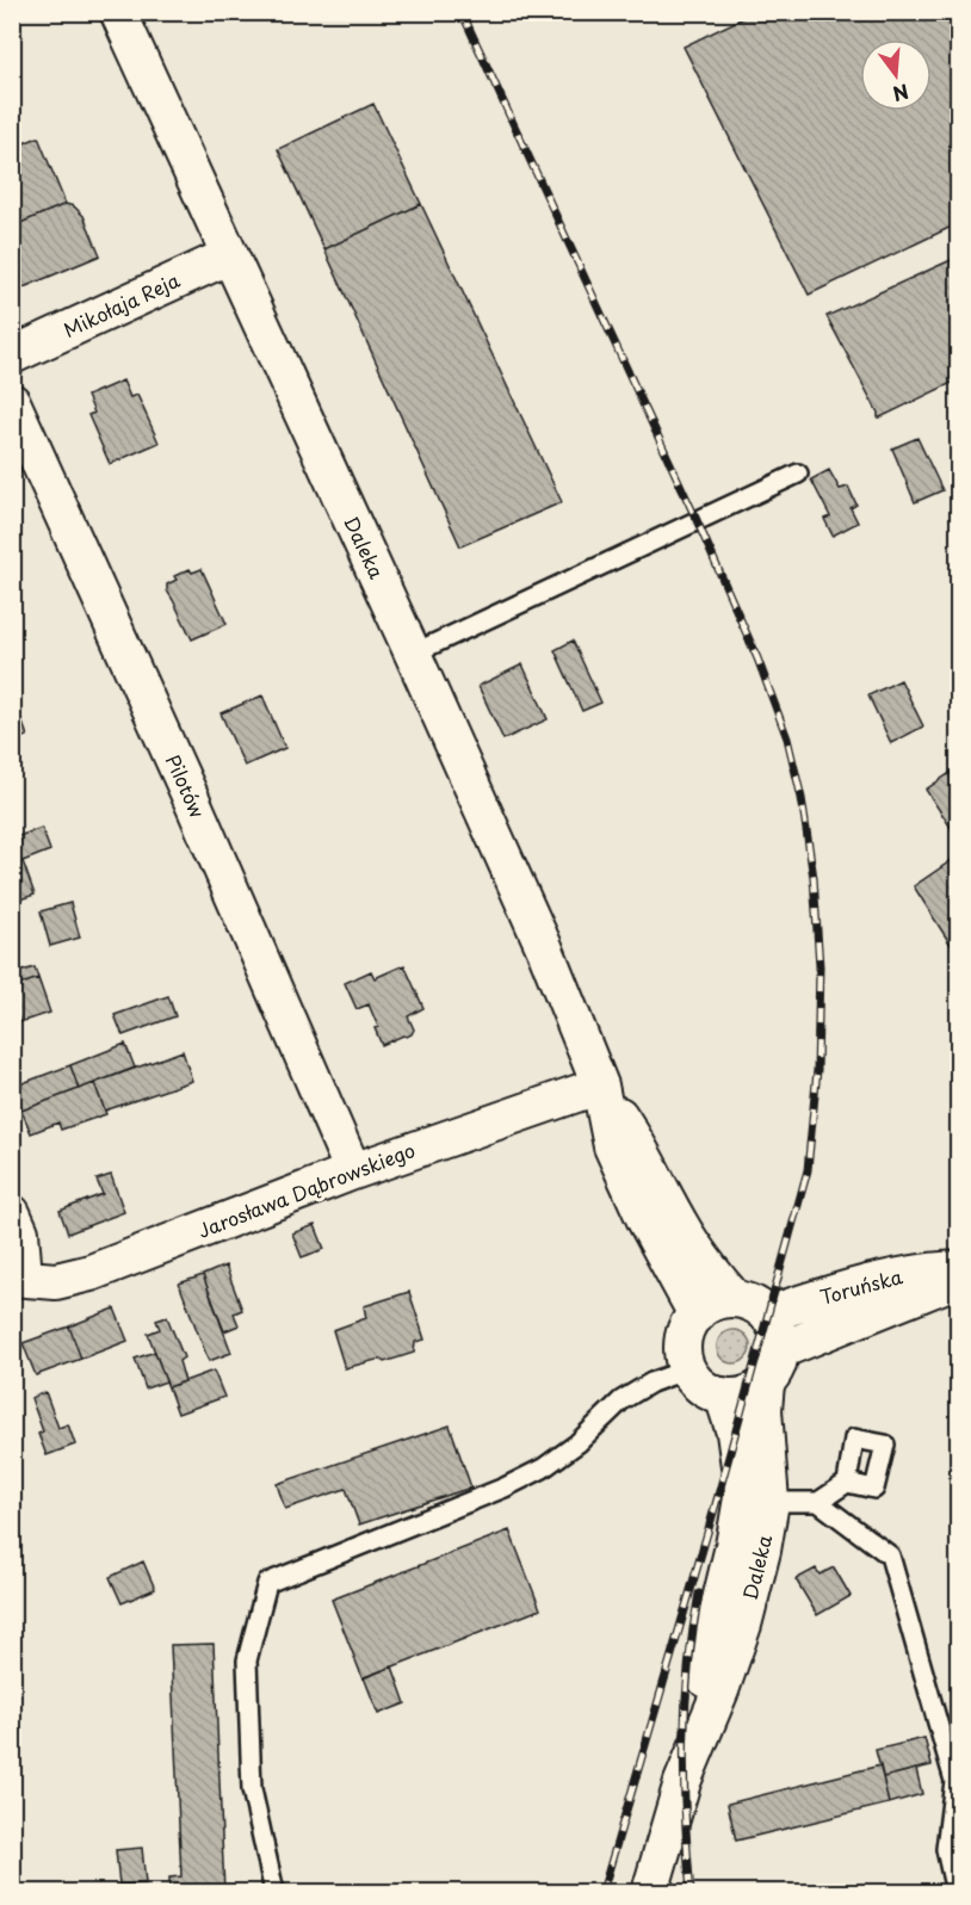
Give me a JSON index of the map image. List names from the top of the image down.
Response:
{
  "streets": {
    "street": [
      "Mikołaja Reja",
      "Daleka",
      "Pilotów",
      "Jarosława Dąbrowskiego",
      "Toruńska"
    ]
  },
  "crossings": [
    ["Mikołaja Reja", "Daleka"],
    ["Daleka", "Jarosława Dąbrowskiego"],
    ["Daleka", "Toruńska"],
    ["Pilotów", "Jarosława Dąbrowskiego"]
  ],
  "north": "bottom"
}
